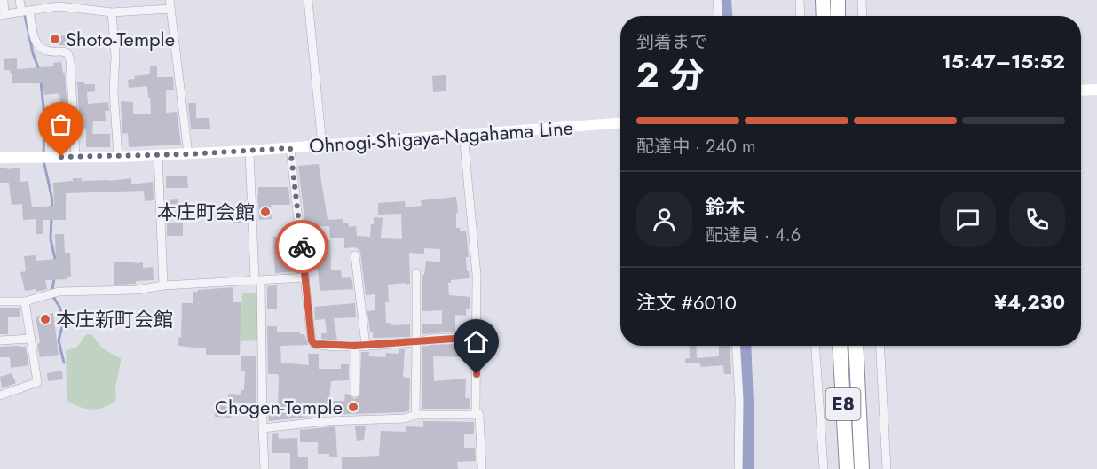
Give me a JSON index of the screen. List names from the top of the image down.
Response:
{
  "streets": {
    "highway": ["E8"],
    "main road": ["Ohnogi-Shigaya-Nagahama Line"]
  },
  "places": [
    "Shoto-Temple",
    "本庄町会館",
    "本庄新町会館",
    "Chogen-Temple"
  ],
  "page": {
    "heading": ["2 分", "到着まで", "15:47–15:52"],
    "panel": [
      "鈴木",
      "配達員 · 4.6",
      "注文 #6010",
      "¥4,230"
    ],
    "bar": "配達中 · 240 m"
  }
}
